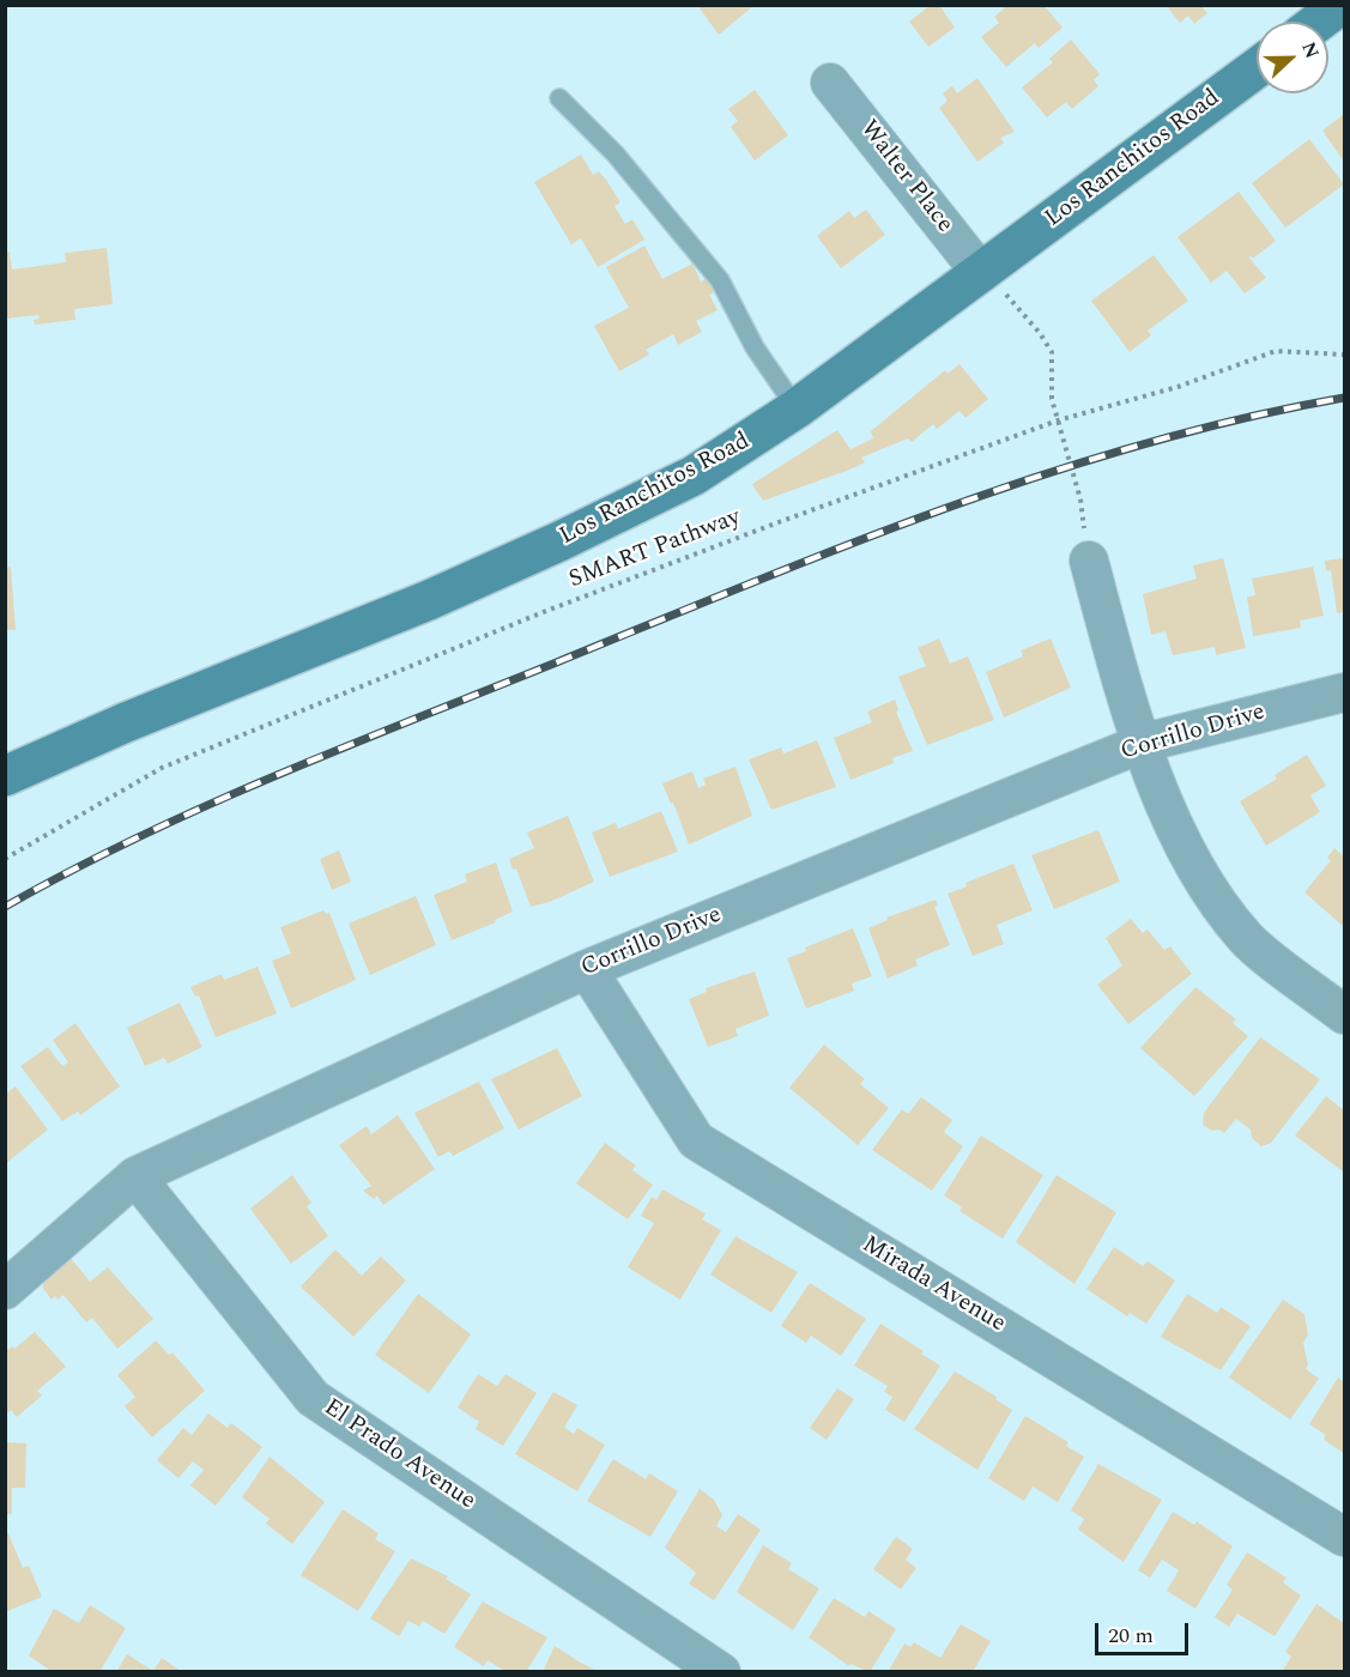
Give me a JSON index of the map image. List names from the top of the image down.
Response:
{
  "streets": {
    "main road": ["Los Ranchitos Road"],
    "street": [
      "Walter Place",
      "Corrillo Drive",
      "Mirada Avenue",
      "El Prado Avenue"
    ],
    "path": ["SMART Pathway"]
  },
  "crossings": [
    ["Los Ranchitos Road", "Walter Place"],
    ["Corrillo Drive", "Mirada Avenue"],
    ["Corrillo Drive", "El Prado Avenue"]
  ],
  "scale_bar": "20 m",
  "north": "right"
}
